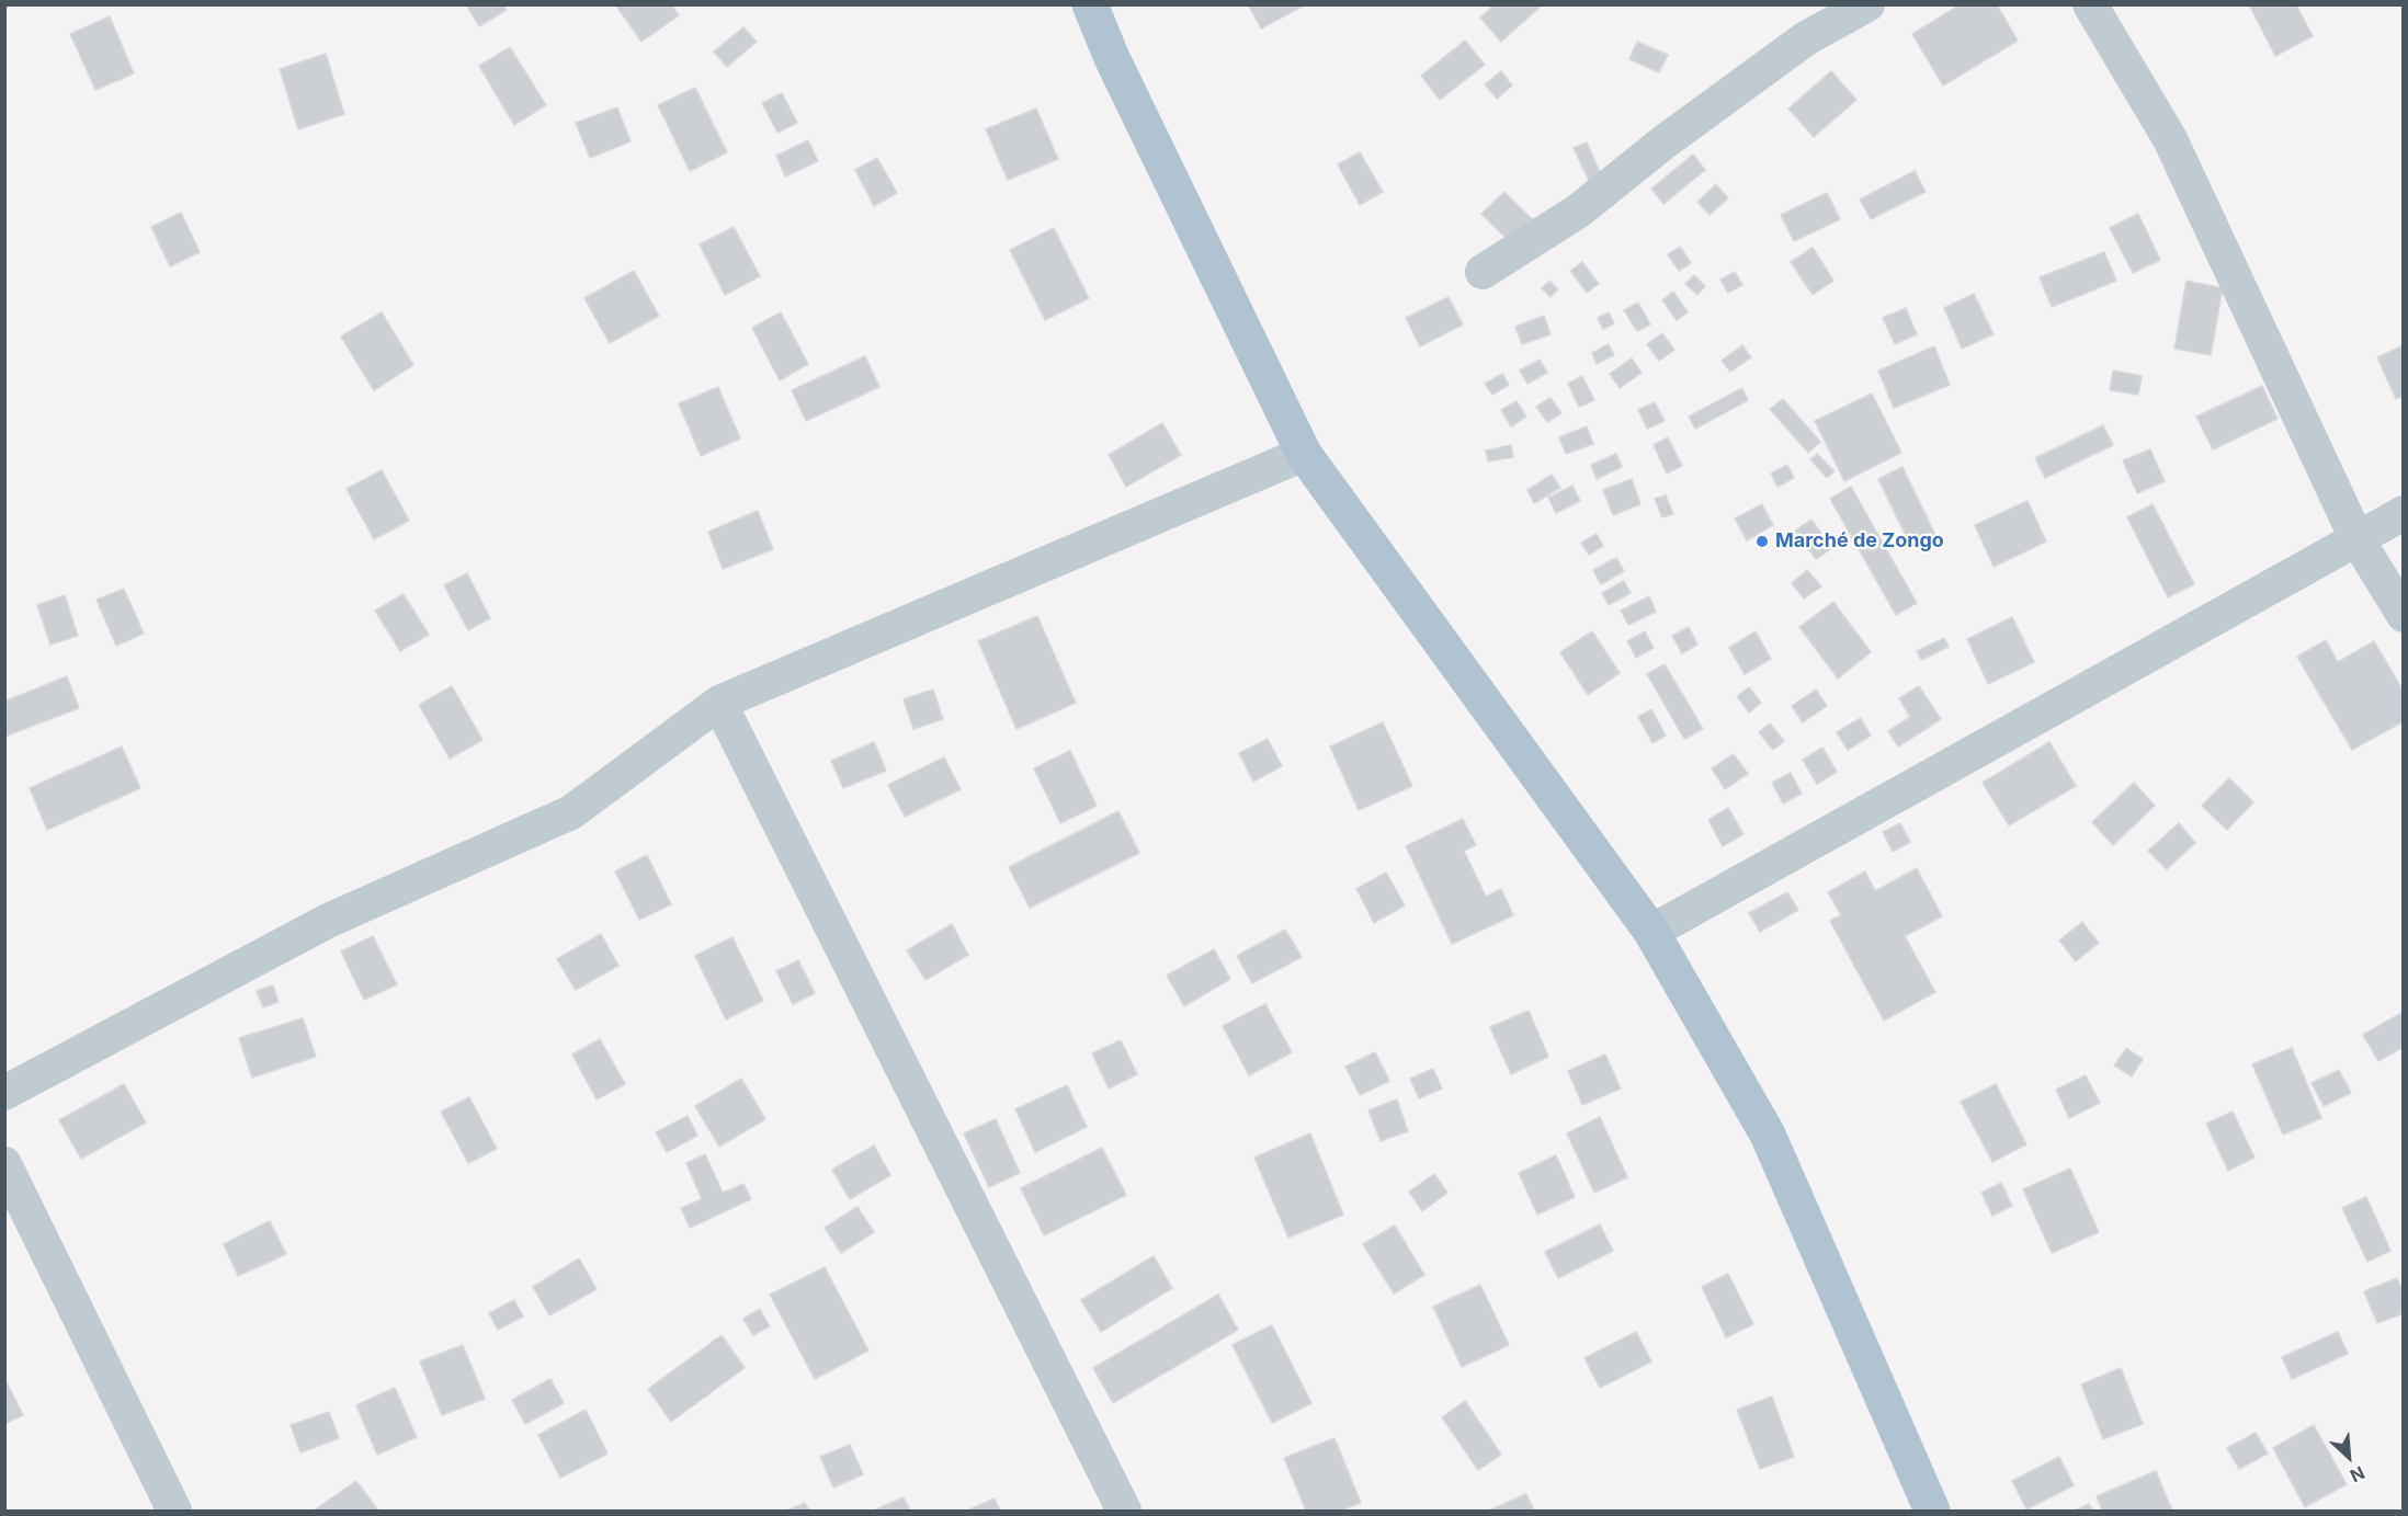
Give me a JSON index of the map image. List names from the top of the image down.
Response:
{
  "places": ["Marché de Zongo"],
  "north": "bottom right"
}
